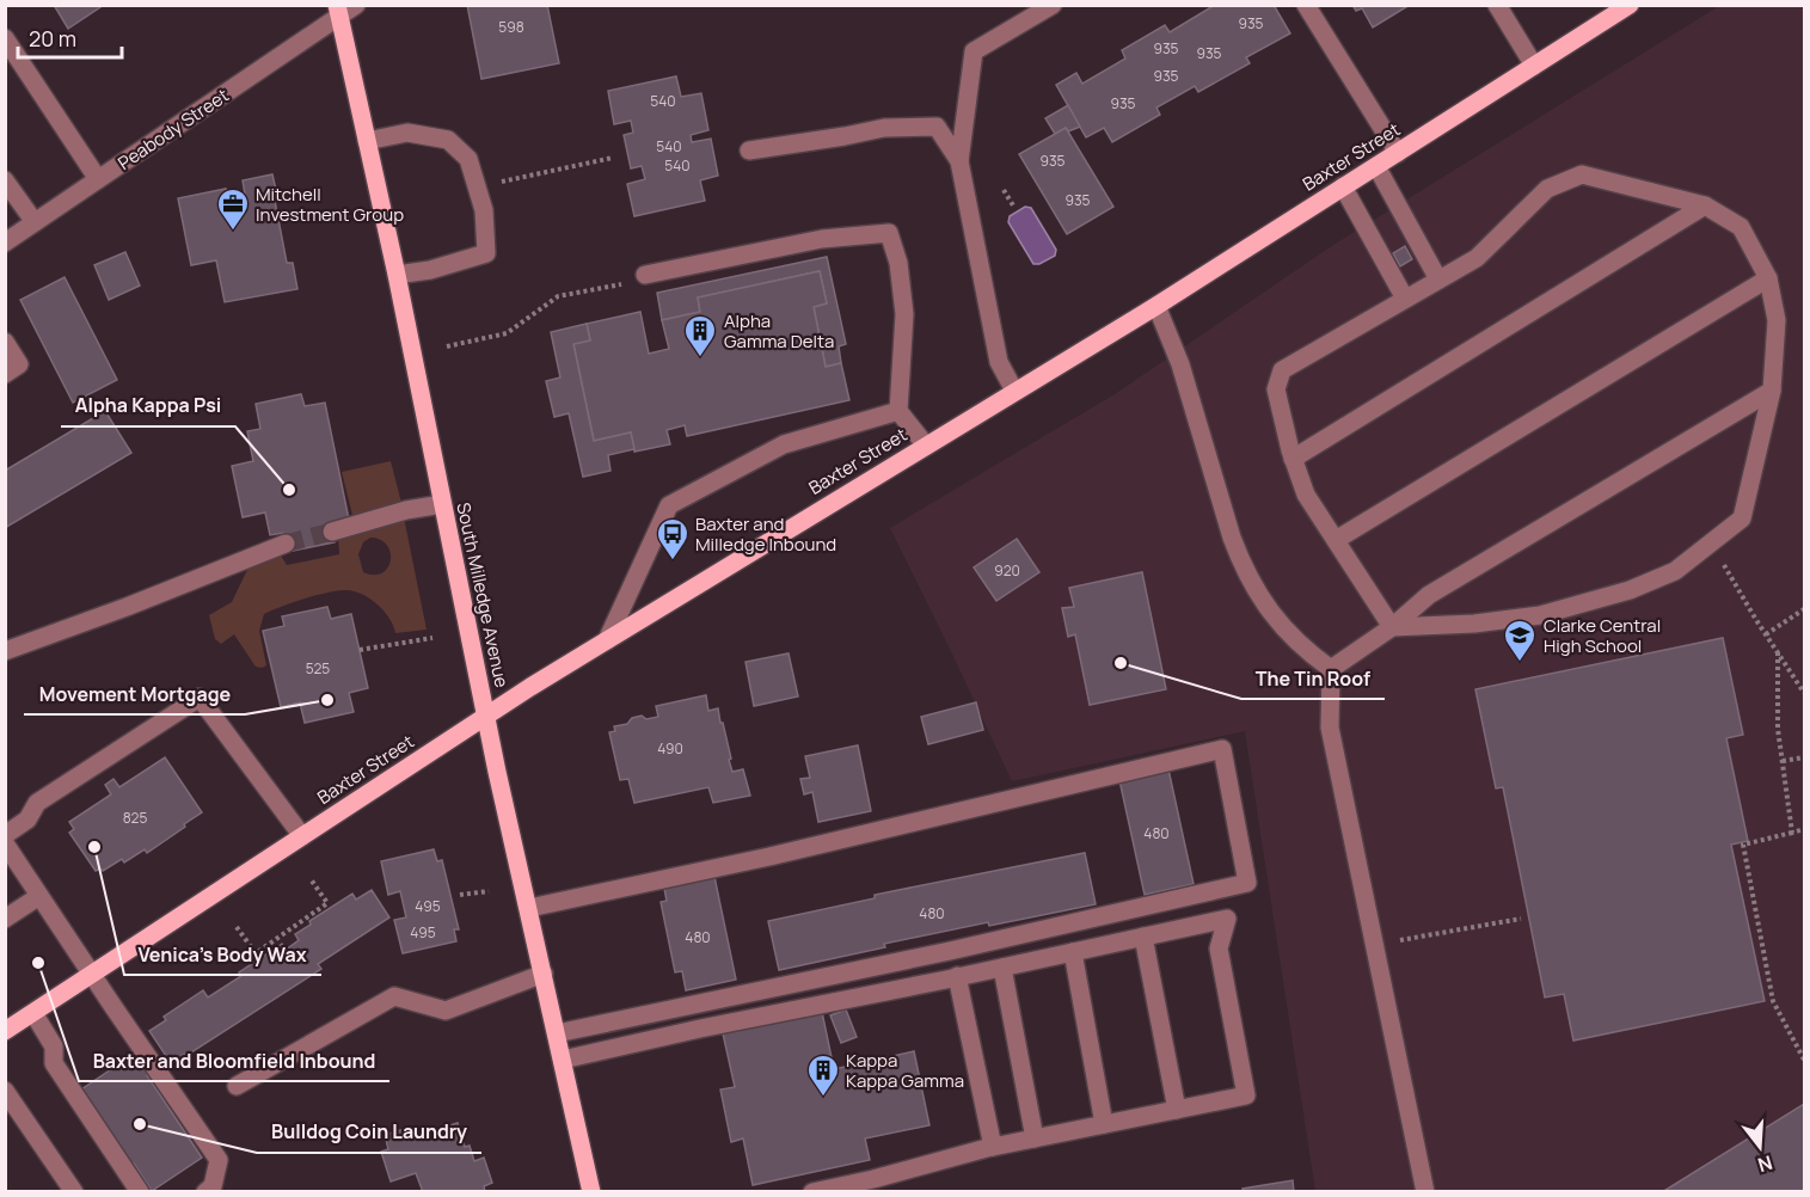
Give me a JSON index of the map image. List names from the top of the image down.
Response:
{
  "streets": {
    "main road": ["Baxter Street", "South Milledge Avenue"],
    "street": ["Peabody Street"]
  },
  "crossings": [
    ["Peabody Street", "South Milledge Avenue"],
    ["Baxter Street", "South Milledge Avenue"]
  ],
  "places": {
    "office": ["Mitchell Investment Group"],
    "building": ["Alpha Gamma Delta", "Kappa Kappa Gamma"],
    "other": [
      "Alpha Kappa Psi",
      "The Tin Roof",
      "Movement Mortgage",
      "Venica's Body Wax",
      "Baxter and Bloomfield Inbound",
      "Bulldog Coin Laundry"
    ],
    "bus stop": ["Baxter and Milledge Inbound"],
    "school or university": ["Clarke Central High School"]
  },
  "house_numbers": [
    "935",
    "598",
    "935",
    "935",
    "935",
    "540",
    "935",
    "540",
    "935",
    "540",
    "935",
    "920",
    "525",
    "490",
    "825",
    "480",
    "495",
    "480",
    "495",
    "480"
  ],
  "scale_bar": "20 m",
  "north": "bottom"
}
